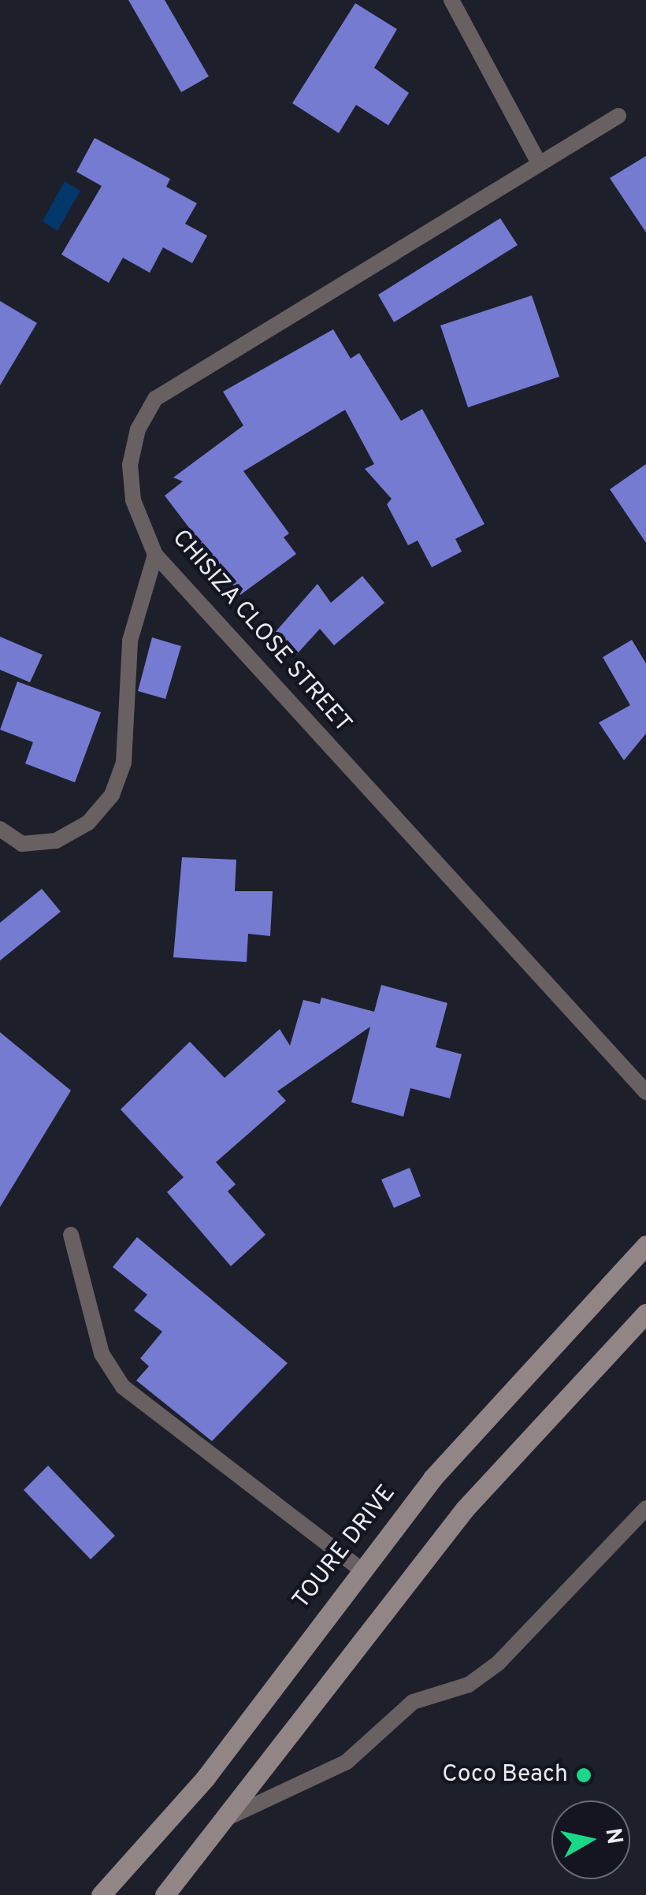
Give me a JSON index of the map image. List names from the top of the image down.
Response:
{
  "streets": {
    "main road": ["TOURE DRIVE"],
    "lane": ["CHISIZA CLOSE STREET"]
  },
  "places": ["Coco Beach"],
  "north": "right"
}
